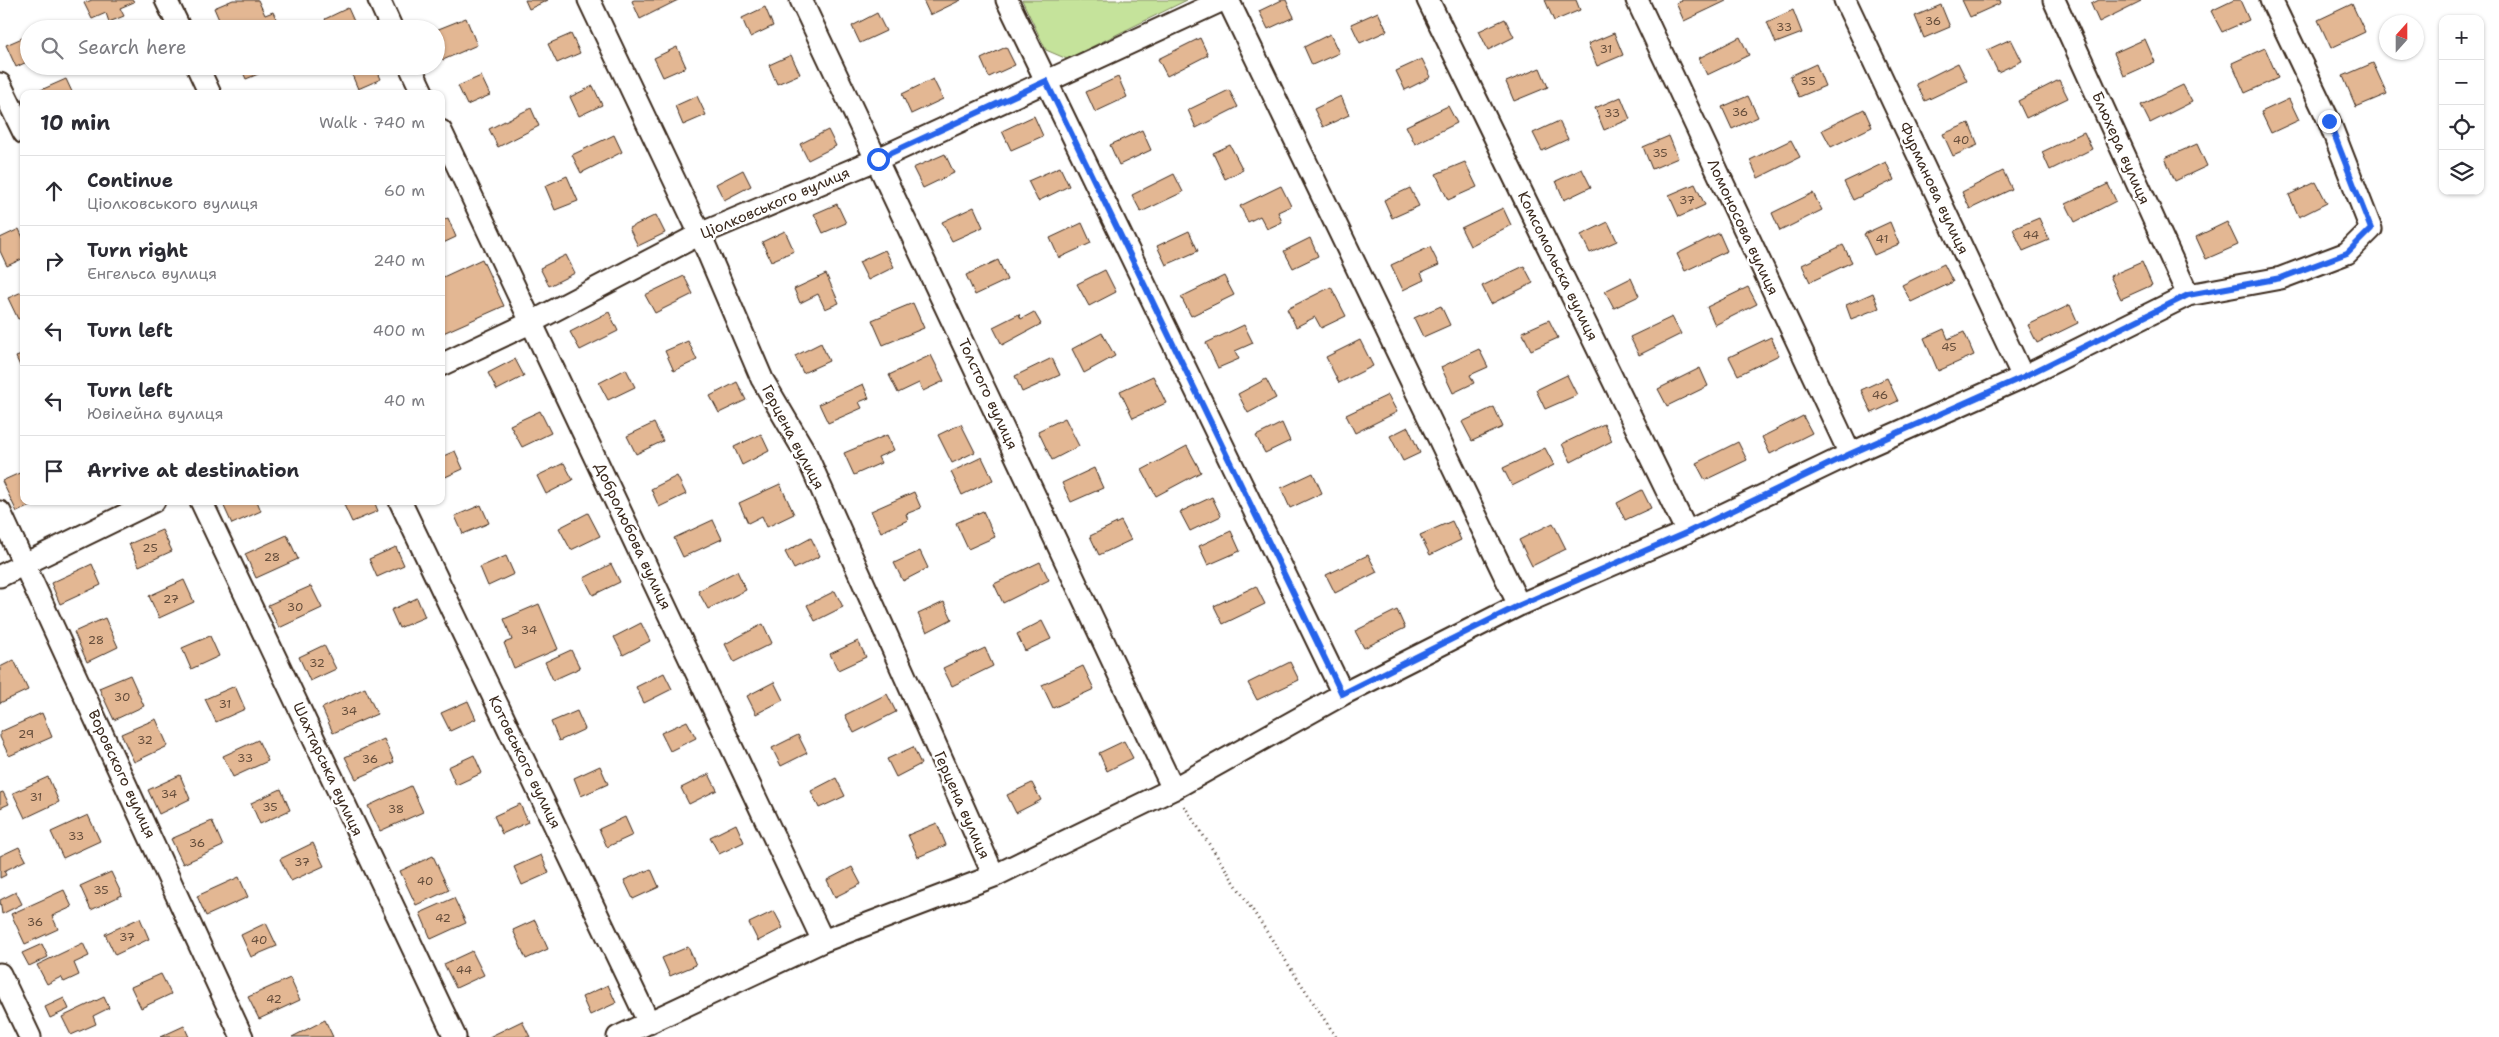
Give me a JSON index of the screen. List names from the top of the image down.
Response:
{
  "streets": {
    "street": [
      "Блюхера вулиця",
      "Фурманова вулиця",
      "Ціолковського вулиця",
      "Ломоносова вулиця",
      "Комсомольска вулиця",
      "Толстого вулиця",
      "Герцена вулиця",
      "Добролюбова вулиця",
      "Котовського вулиця",
      "Шахтарська вулиця",
      "Воровского вулиця"
    ]
  },
  "crossings": [
    ["Ціолковського вулиця", "Толстого вулиця"],
    ["Ціолковського вулиця", "Герцена вулиця"],
    ["Ціолковського вулиця", "Добролюбова вулиця"]
  ],
  "house_numbers": [
    "36",
    "33",
    "31",
    "35",
    "36",
    "33",
    "40",
    "35",
    "37",
    "44",
    "41",
    "45",
    "46",
    "25",
    "28",
    "27",
    "30",
    "34",
    "28",
    "32",
    "30",
    "31",
    "34",
    "29",
    "32",
    "33",
    "36",
    "34",
    "31",
    "35",
    "38",
    "33",
    "36",
    "37",
    "40",
    "35",
    "42",
    "36",
    "37",
    "40",
    "44",
    "42"
  ],
  "north": "top",
  "page": {
    "map_buttons": ["+", "−"],
    "search": "Search here",
    "heading": ["10 min", "Walk · 740 m"],
    "list": [
      ["Continue", "Ціолковського вулиця", "60 m"],
      ["Turn right", "Енгельса вулиця", "240 m"],
      ["Turn left", "400 m"],
      ["Turn left", "Ювілейна вулиця", "40 m"],
      "Arrive at destination"
    ]
  }
}
